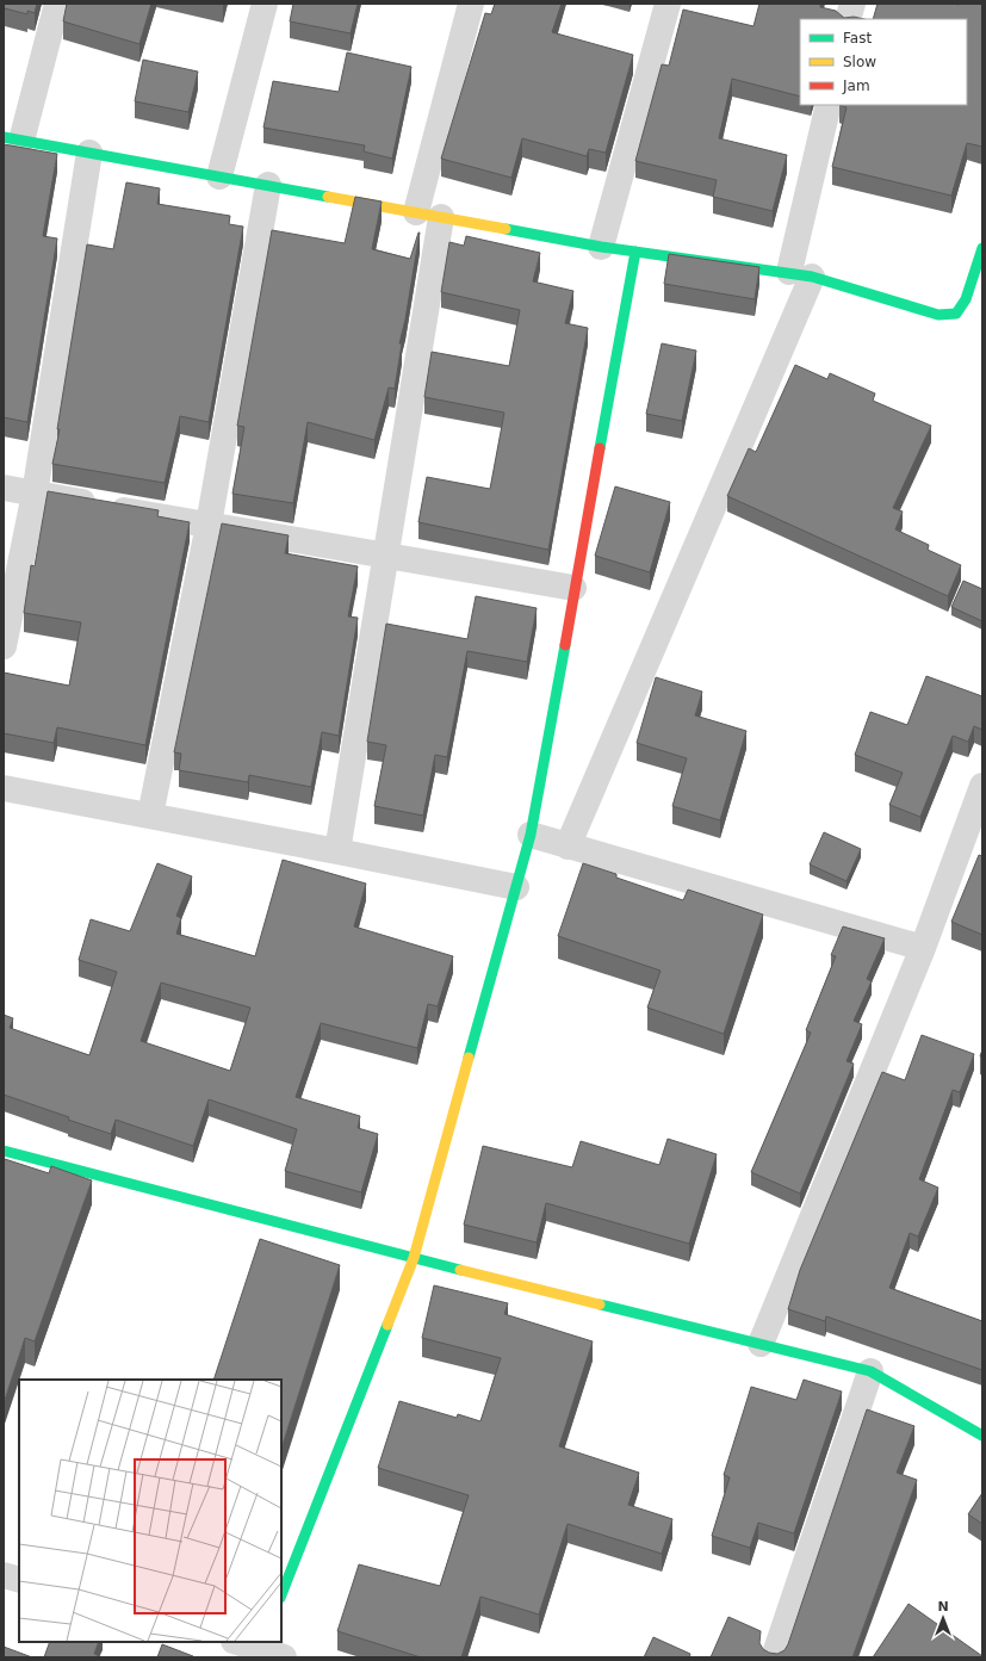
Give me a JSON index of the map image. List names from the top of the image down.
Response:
{
  "legend": ["Fast", "Slow", "Jam"],
  "north": "top"
}
